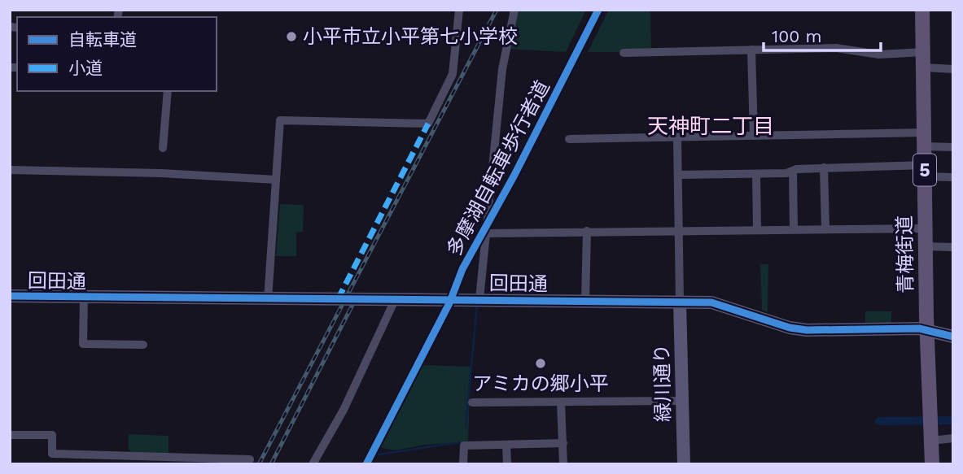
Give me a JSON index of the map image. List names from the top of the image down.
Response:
{
  "streets": {
    "main road": ["5", "青梅街道"],
    "street": ["回田通", "緑川通り"],
    "cycle path": ["多摩湖自転車歩行者道"]
  },
  "crossings": [
    ["青梅街道", "回田通"],
    ["回田通", "緑川通り"]
  ],
  "districts": ["天神町二丁目"],
  "places": ["小平市立小平第七小学校", "アミカの郷小平"],
  "legend": ["自転車道", "小道"],
  "scale_bar": "100 m"
}
